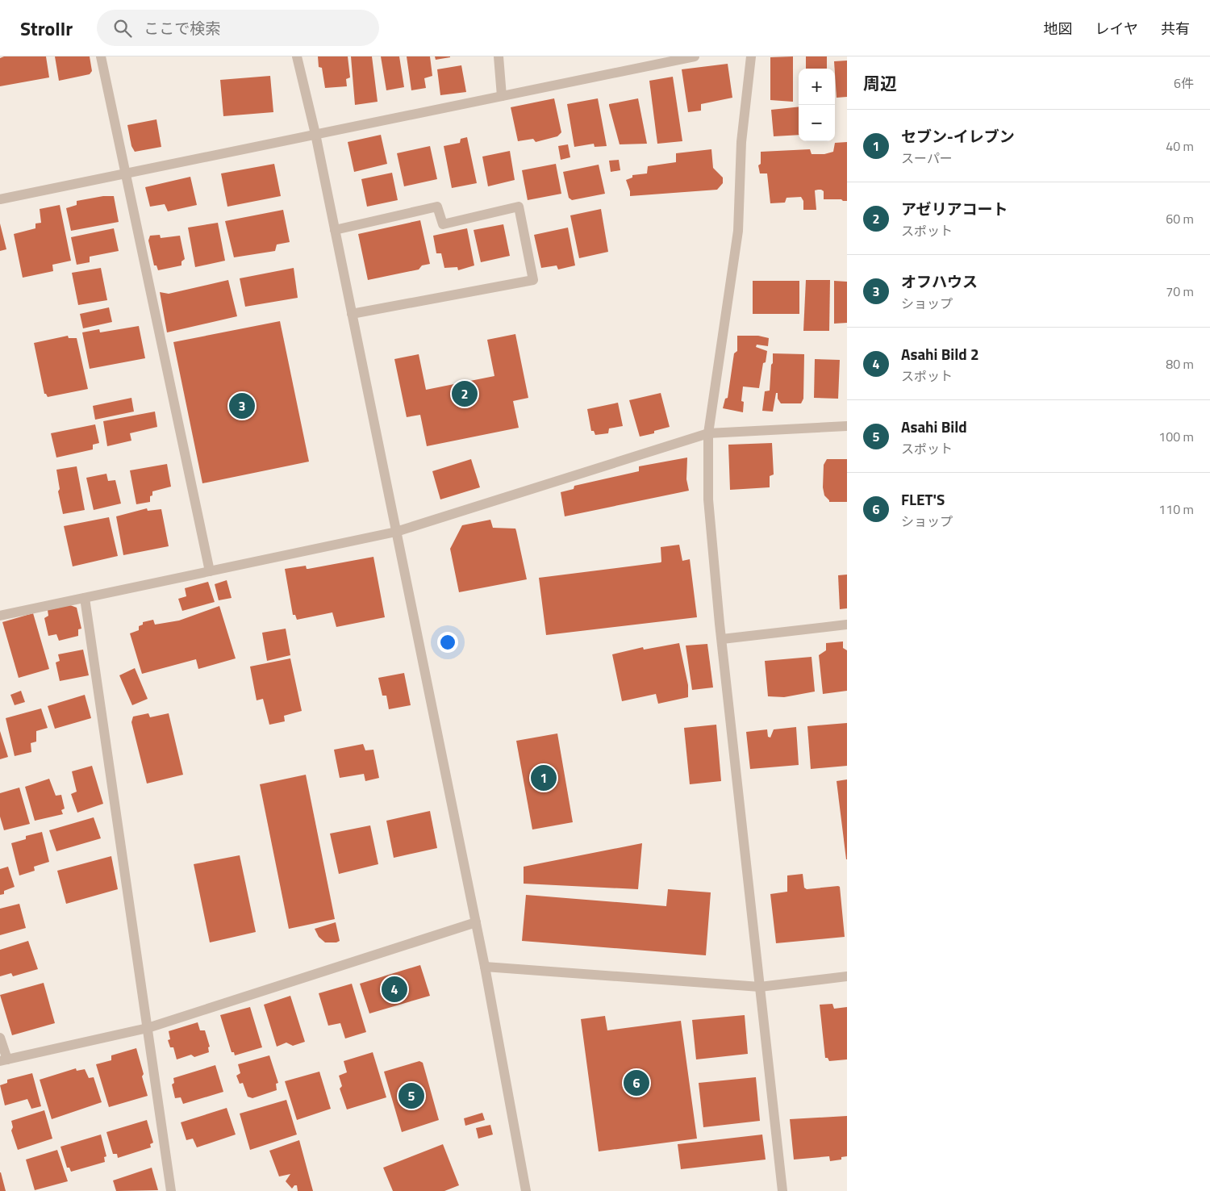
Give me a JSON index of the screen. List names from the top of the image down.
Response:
{
  "page": {
    "header": "Strollr",
    "search": "ここで検索",
    "nav": ["地図", "レイヤ", "共有"],
    "heading": ["周辺", "6件"],
    "map_buttons": ["+", "−"],
    "list": [
      {
        "mark": "1",
        "name": "セブン-イレブン",
        "note": "スーパー",
        "value": "40 m"
      },
      {
        "mark": "2",
        "name": "アゼリアコート",
        "note": "スポット",
        "value": "60 m"
      },
      {
        "mark": "3",
        "name": "オフハウス",
        "note": "ショップ",
        "value": "70 m"
      },
      {
        "mark": "4",
        "name": "Asahi Bild 2",
        "note": "スポット",
        "value": "80 m"
      },
      {
        "mark": "5",
        "name": "Asahi Bild",
        "note": "スポット",
        "value": "100 m"
      },
      {
        "mark": "6",
        "name": "FLET'S",
        "note": "ショップ",
        "value": "110 m"
      }
    ],
    "pins": [
      "2",
      "3",
      "1",
      "4",
      "6",
      "5"
    ]
  }
}
